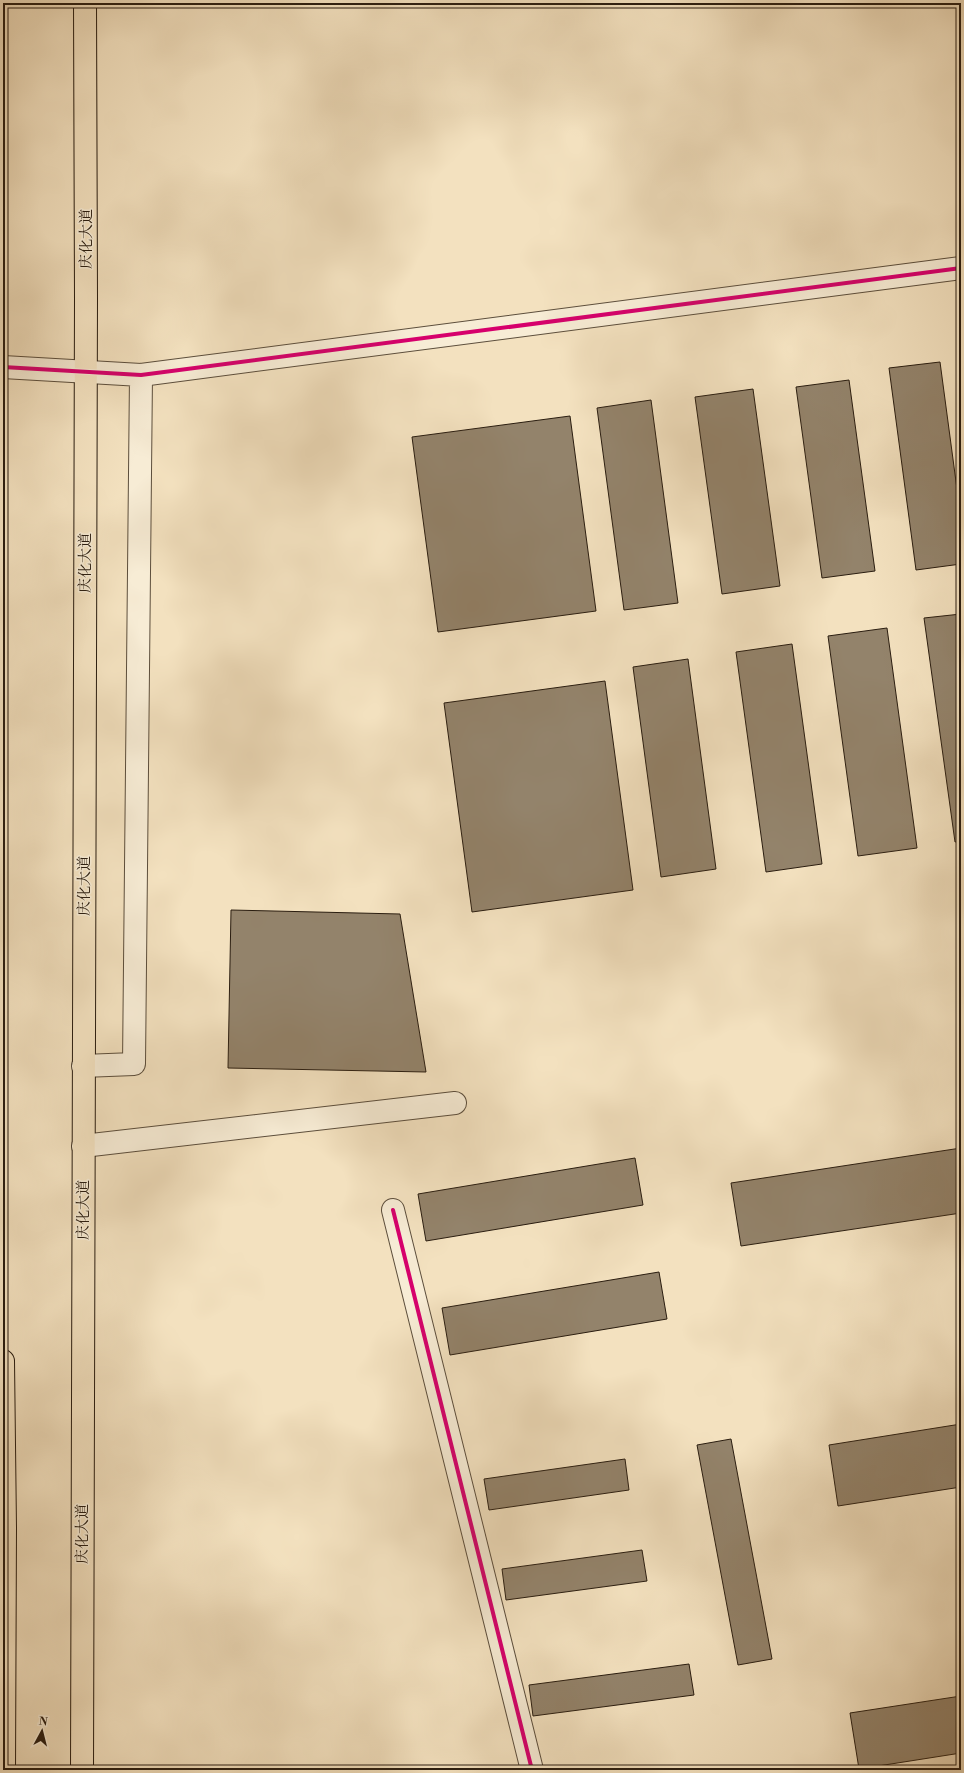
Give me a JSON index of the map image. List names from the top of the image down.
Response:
{
  "streets": {
    "highway": ["庆化大道"]
  },
  "north": "top"
}
